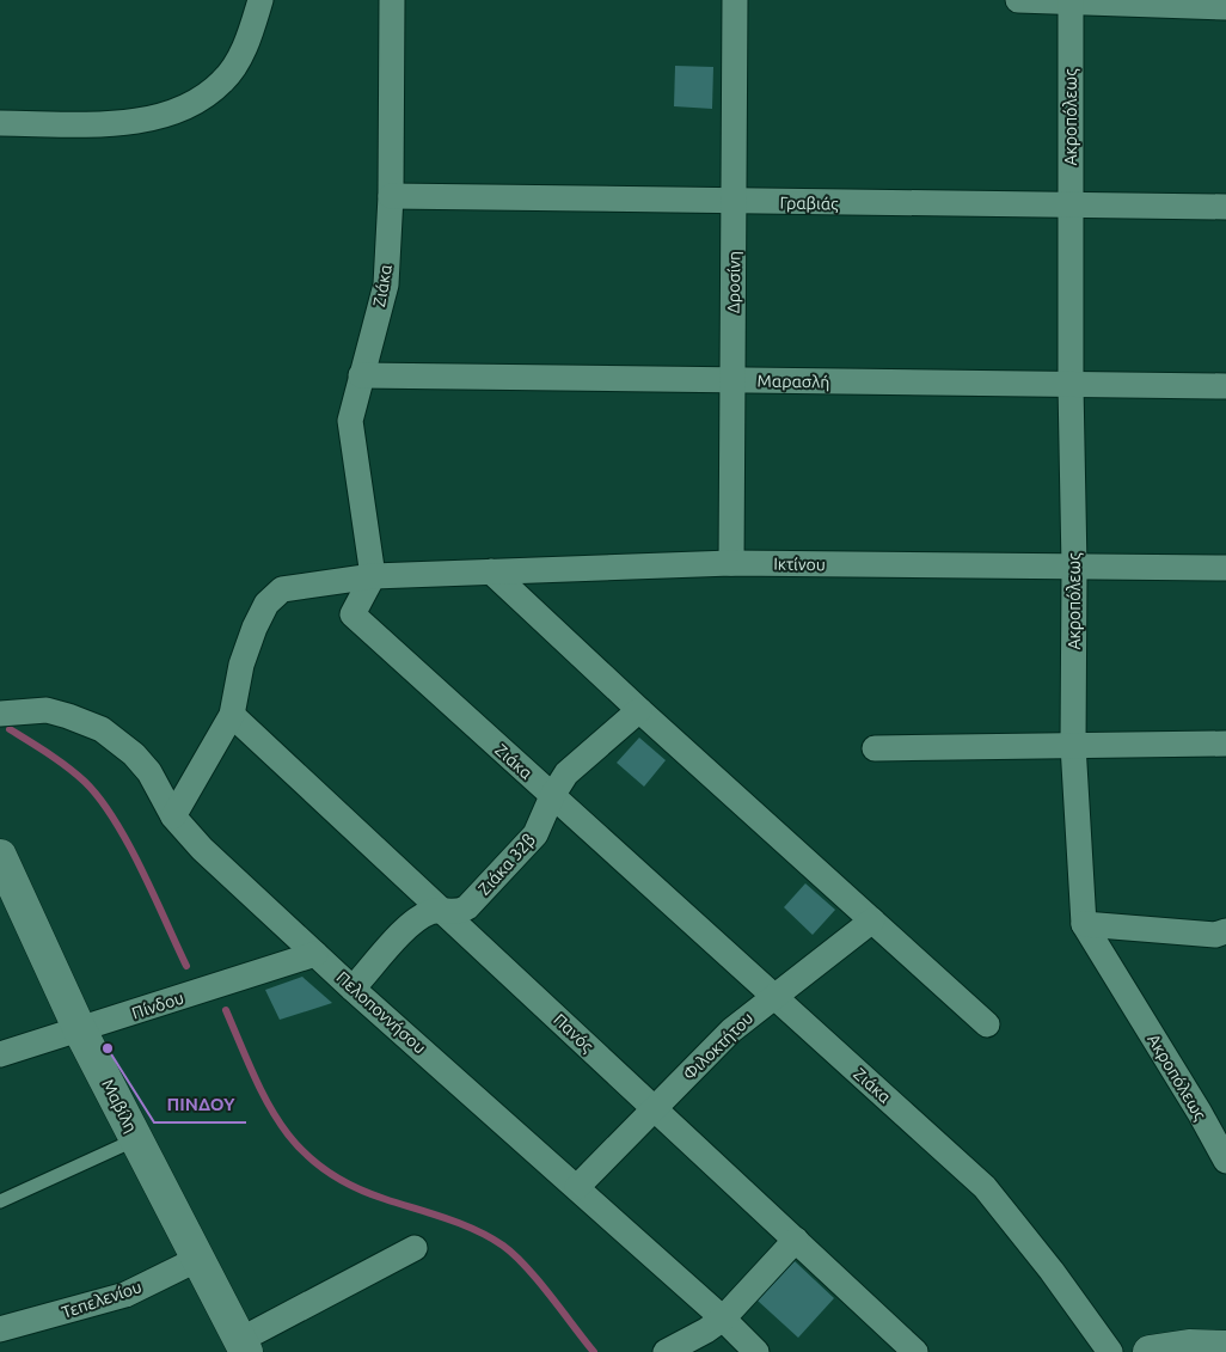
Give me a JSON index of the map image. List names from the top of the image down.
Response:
{
  "streets": {
    "street": [
      "Ακροπόλεως",
      "Γραβιάς",
      "Δροσίνη",
      "Ζιάκα",
      "Μαρασλή",
      "Ικτίνου",
      "Ζιάκα 32β",
      "Πίνδου",
      "Πελοποννήσου",
      "Πανός",
      "Φιλοκτήτου",
      "Μαβίλη",
      "Τεπελενίου"
    ]
  },
  "crossings": [
    ["Ακροπόλεως", "Γραβιάς"],
    ["Ακροπόλεως", "Μαρασλή"],
    ["Ακροπόλεως", "Ικτίνου"],
    ["Γραβιάς", "Δροσίνη"],
    ["Γραβιάς", "Ζιάκα"],
    ["Δροσίνη", "Μαρασλή"],
    ["Δροσίνη", "Ικτίνου"],
    ["Ζιάκα", "Μαρασλή"],
    ["Ζιάκα", "Ικτίνου"],
    ["Ζιάκα", "Ζιάκα 32β"],
    ["Ζιάκα", "Φιλοκτήτου"],
    ["Ικτίνου", "Πελοποννήσου"],
    ["Ικτίνου", "Πανός"],
    ["Ζιάκα 32β", "Πελοποννήσου"],
    ["Ζιάκα 32β", "Πανός"],
    ["Πίνδου", "Πελοποννήσου"],
    ["Πίνδου", "Μαβίλη"],
    ["Πελοποννήσου", "Φιλοκτήτου"],
    ["Πανός", "Φιλοκτήτου"],
    ["Μαβίλη", "Τεπελενίου"]
  ],
  "places": ["ΠΙΝΔΟΥ"]
}
